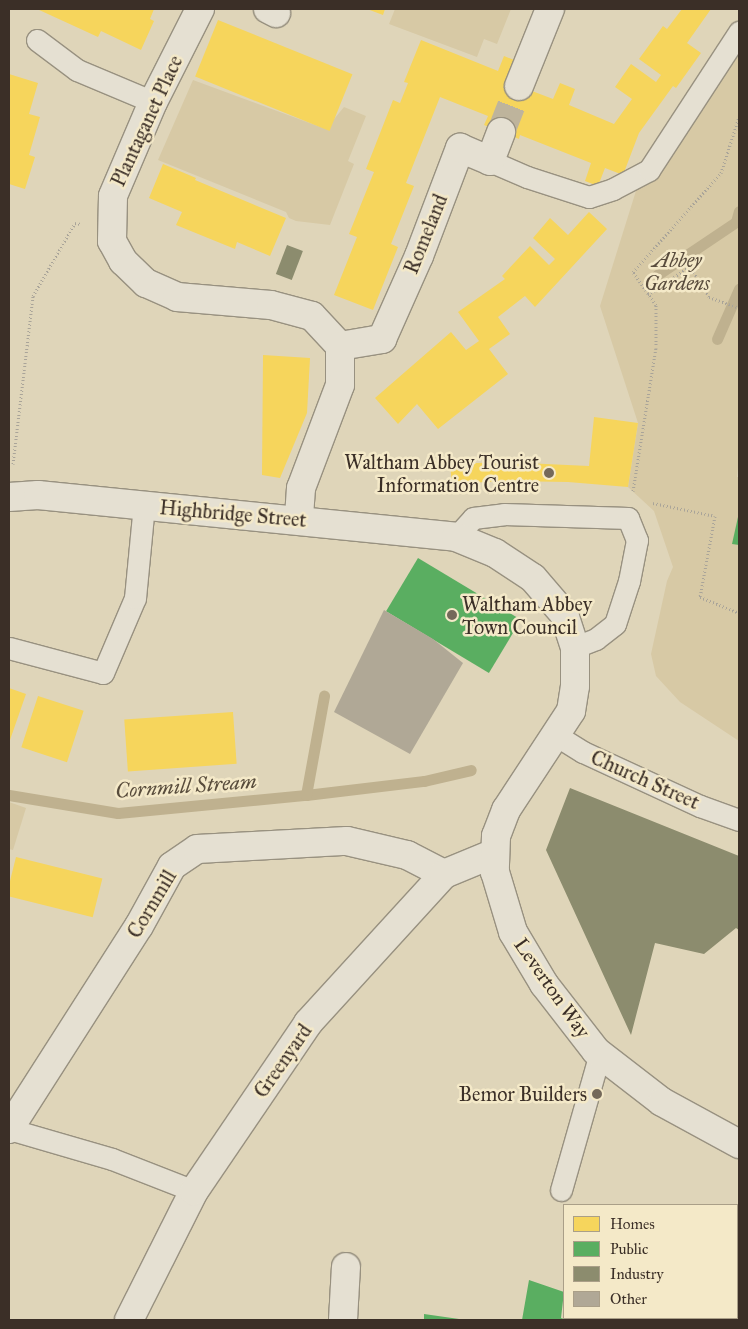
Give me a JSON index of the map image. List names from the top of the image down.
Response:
{
  "streets": {
    "street": [
      "Plantaganet Place",
      "Romeland",
      "Highbridge Street",
      "Cornmill",
      "Leverton Way",
      "Greenyard"
    ],
    "lane": ["Church Street"]
  },
  "crossings": [
    ["Plantaganet Place", "Romeland"],
    ["Highbridge Street", "Leverton Way"],
    ["Church Street", "Leverton Way"],
    ["Cornmill", "Greenyard"],
    ["Leverton Way", "Greenyard"]
  ],
  "water": ["Cornmill Stream"],
  "parks": ["Abbey Gardens"],
  "places": ["Waltham Abbey Tourist Information Centre", "Waltham Abbey Town Council", "Bemor Builders"],
  "legend": [
    "Homes",
    "Public",
    "Industry",
    "Other"
  ]
}
